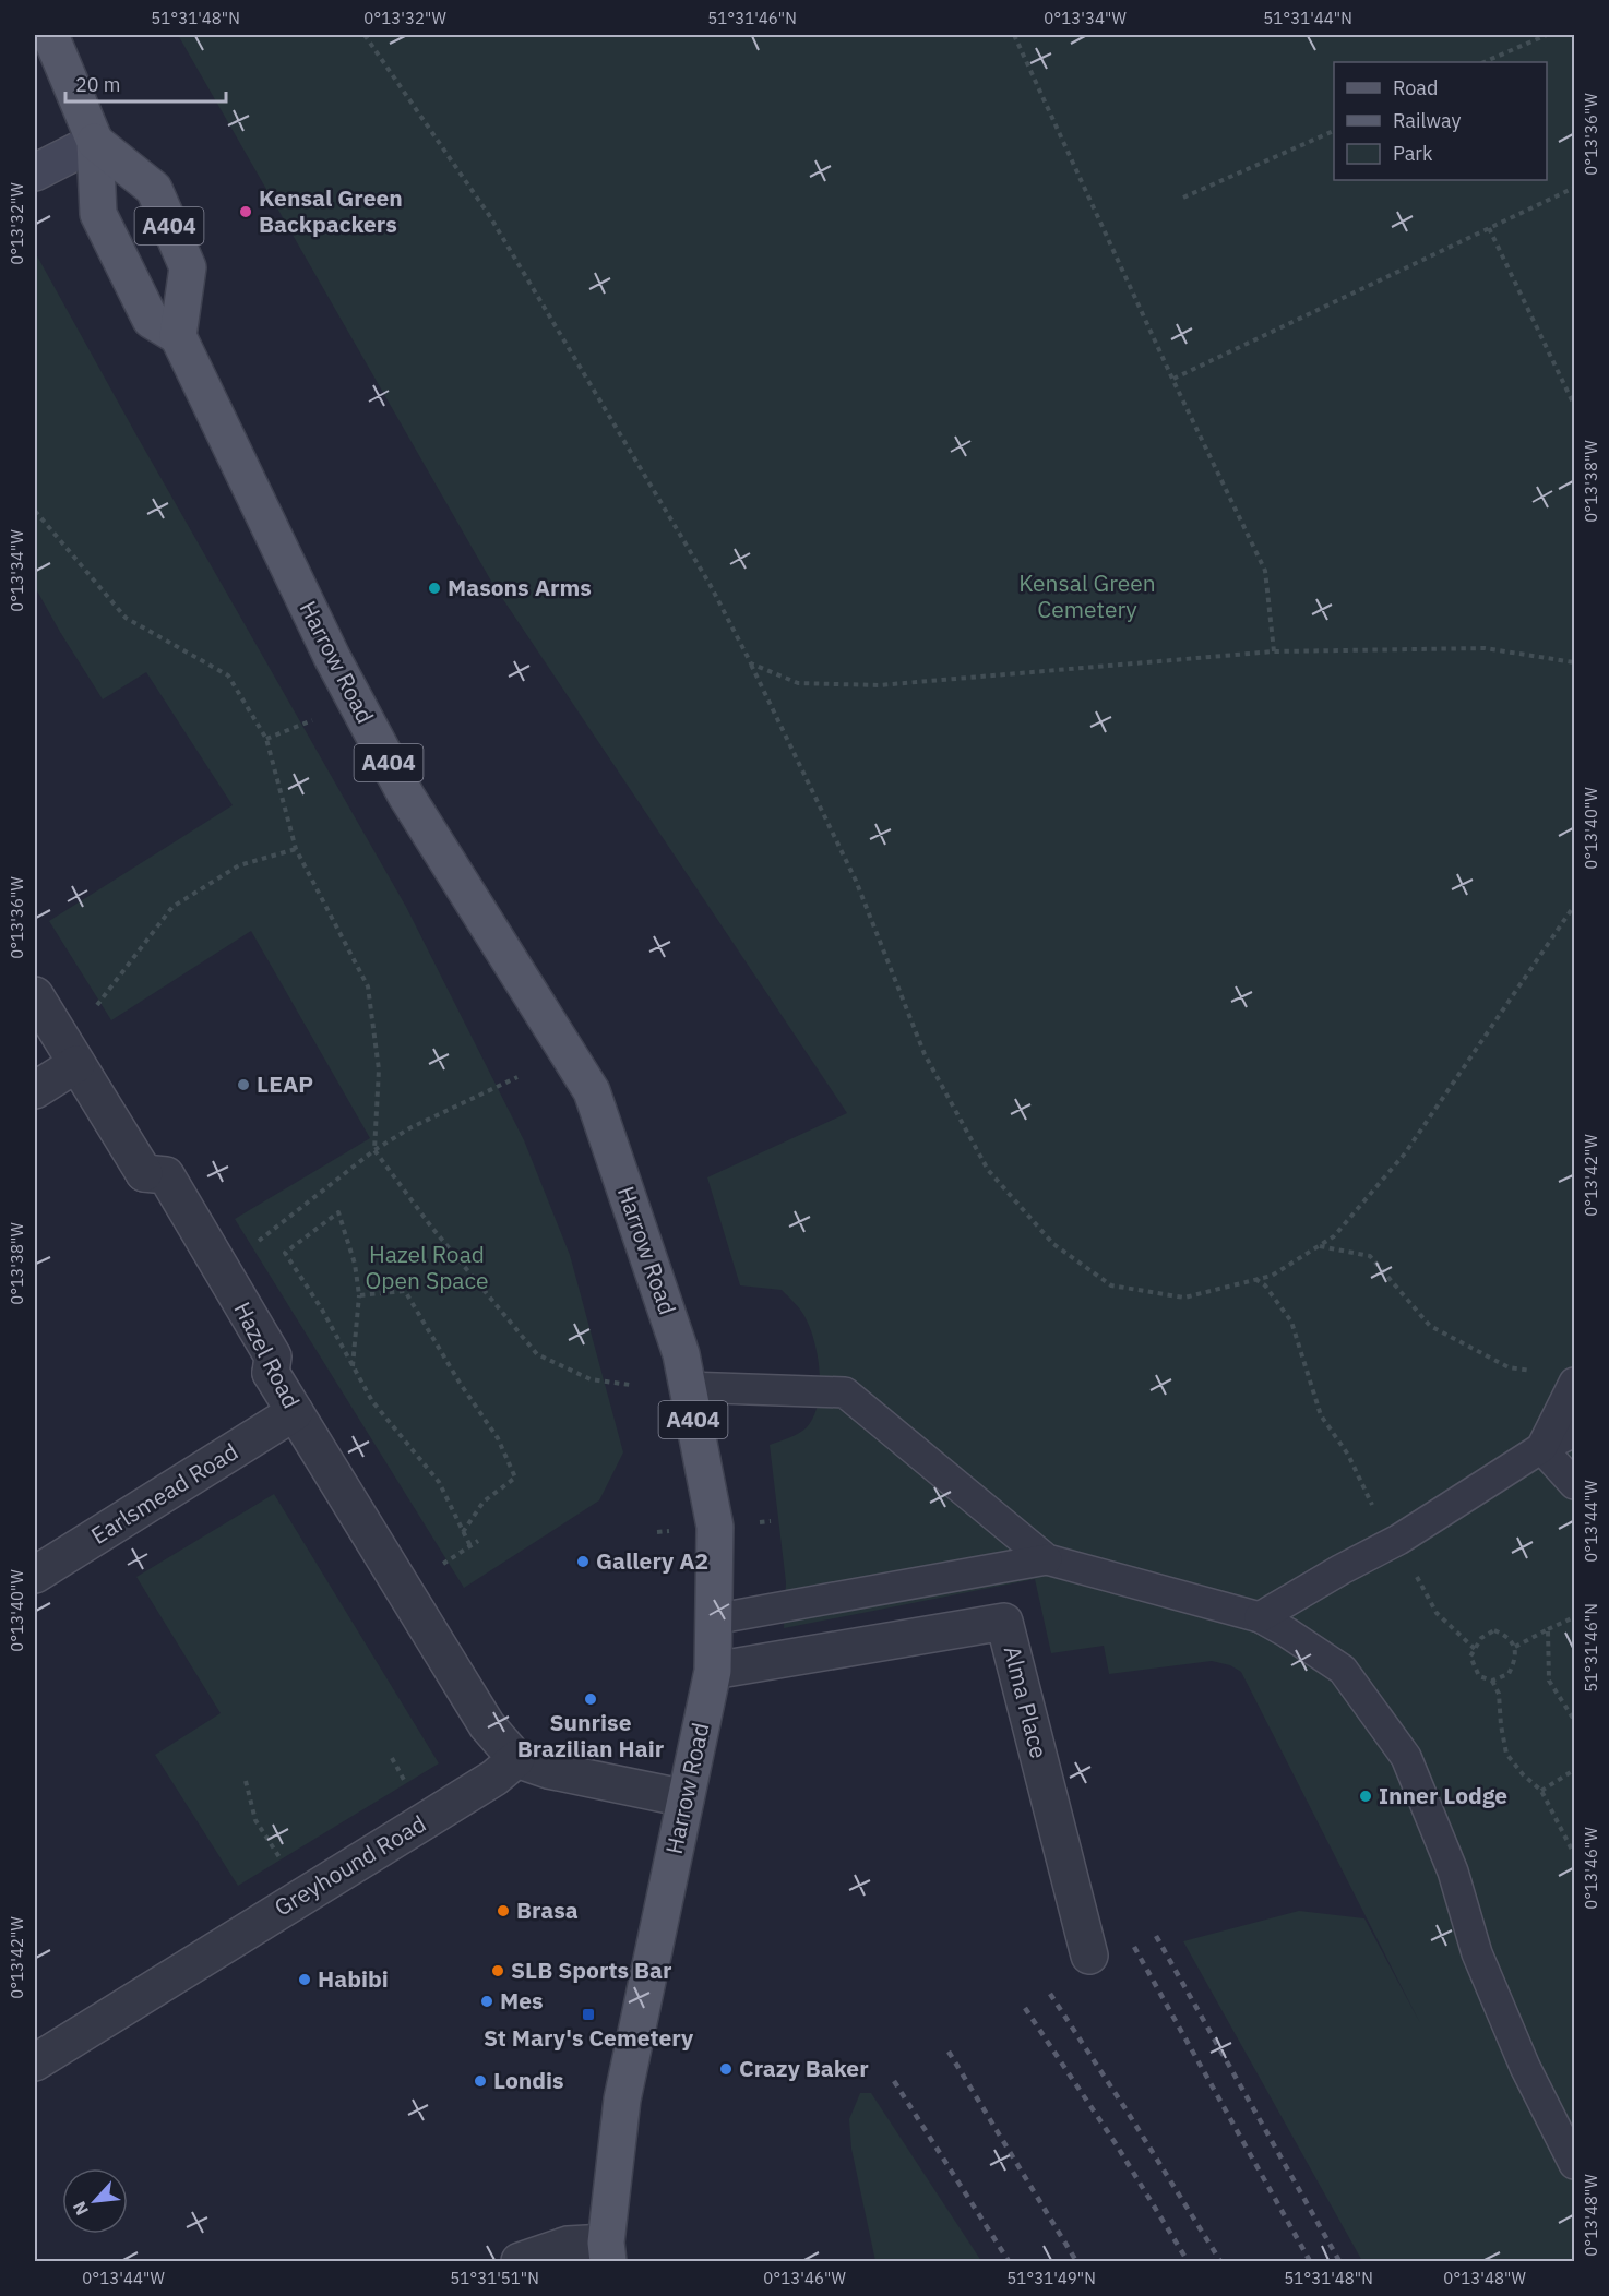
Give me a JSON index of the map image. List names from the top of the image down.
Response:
{
  "streets": {
    "main road": ["A404", "Harrow Road"],
    "street": [
      "Hazel Road",
      "Earlsmead Road",
      "Alma Place",
      "Greyhound Road"
    ]
  },
  "crossings": [
    ["A404", "Harrow Road"],
    ["Harrow Road", "Alma Place"],
    ["Hazel Road", "Earlsmead Road"],
    ["Hazel Road", "Greyhound Road"]
  ],
  "parks": ["Kensal Green Cemetery", "Hazel Road Open Space"],
  "places": {
    "other": [
      "Kensal Green Backpackers",
      "Masons Arms",
      "LEAP",
      "Gallery A2",
      "Sunrise Brazilian Hair",
      "Inner Lodge",
      "Brasa",
      "SLB Sports Bar",
      "Habibi",
      "Mes",
      "Crazy Baker",
      "Londis"
    ],
    "transit": ["St Mary's Cemetery"]
  },
  "legend": ["Road", "Railway", "Park"],
  "scale_bar": "20 m",
  "north": "bottom left",
  "coordinates": [
    "51°31'48\"N",
    "0°13'32\"W",
    "51°31'46\"N",
    "0°13'34\"W",
    "51°31'44\"N",
    "0°13'36\"W",
    "0°13'38\"W",
    "0°13'40\"W",
    "0°13'42\"W",
    "0°13'44\"W",
    "0°13'46\"W",
    "0°13'48\"W",
    "51°31'51\"N",
    "51°31'49\"N"
  ]
}
